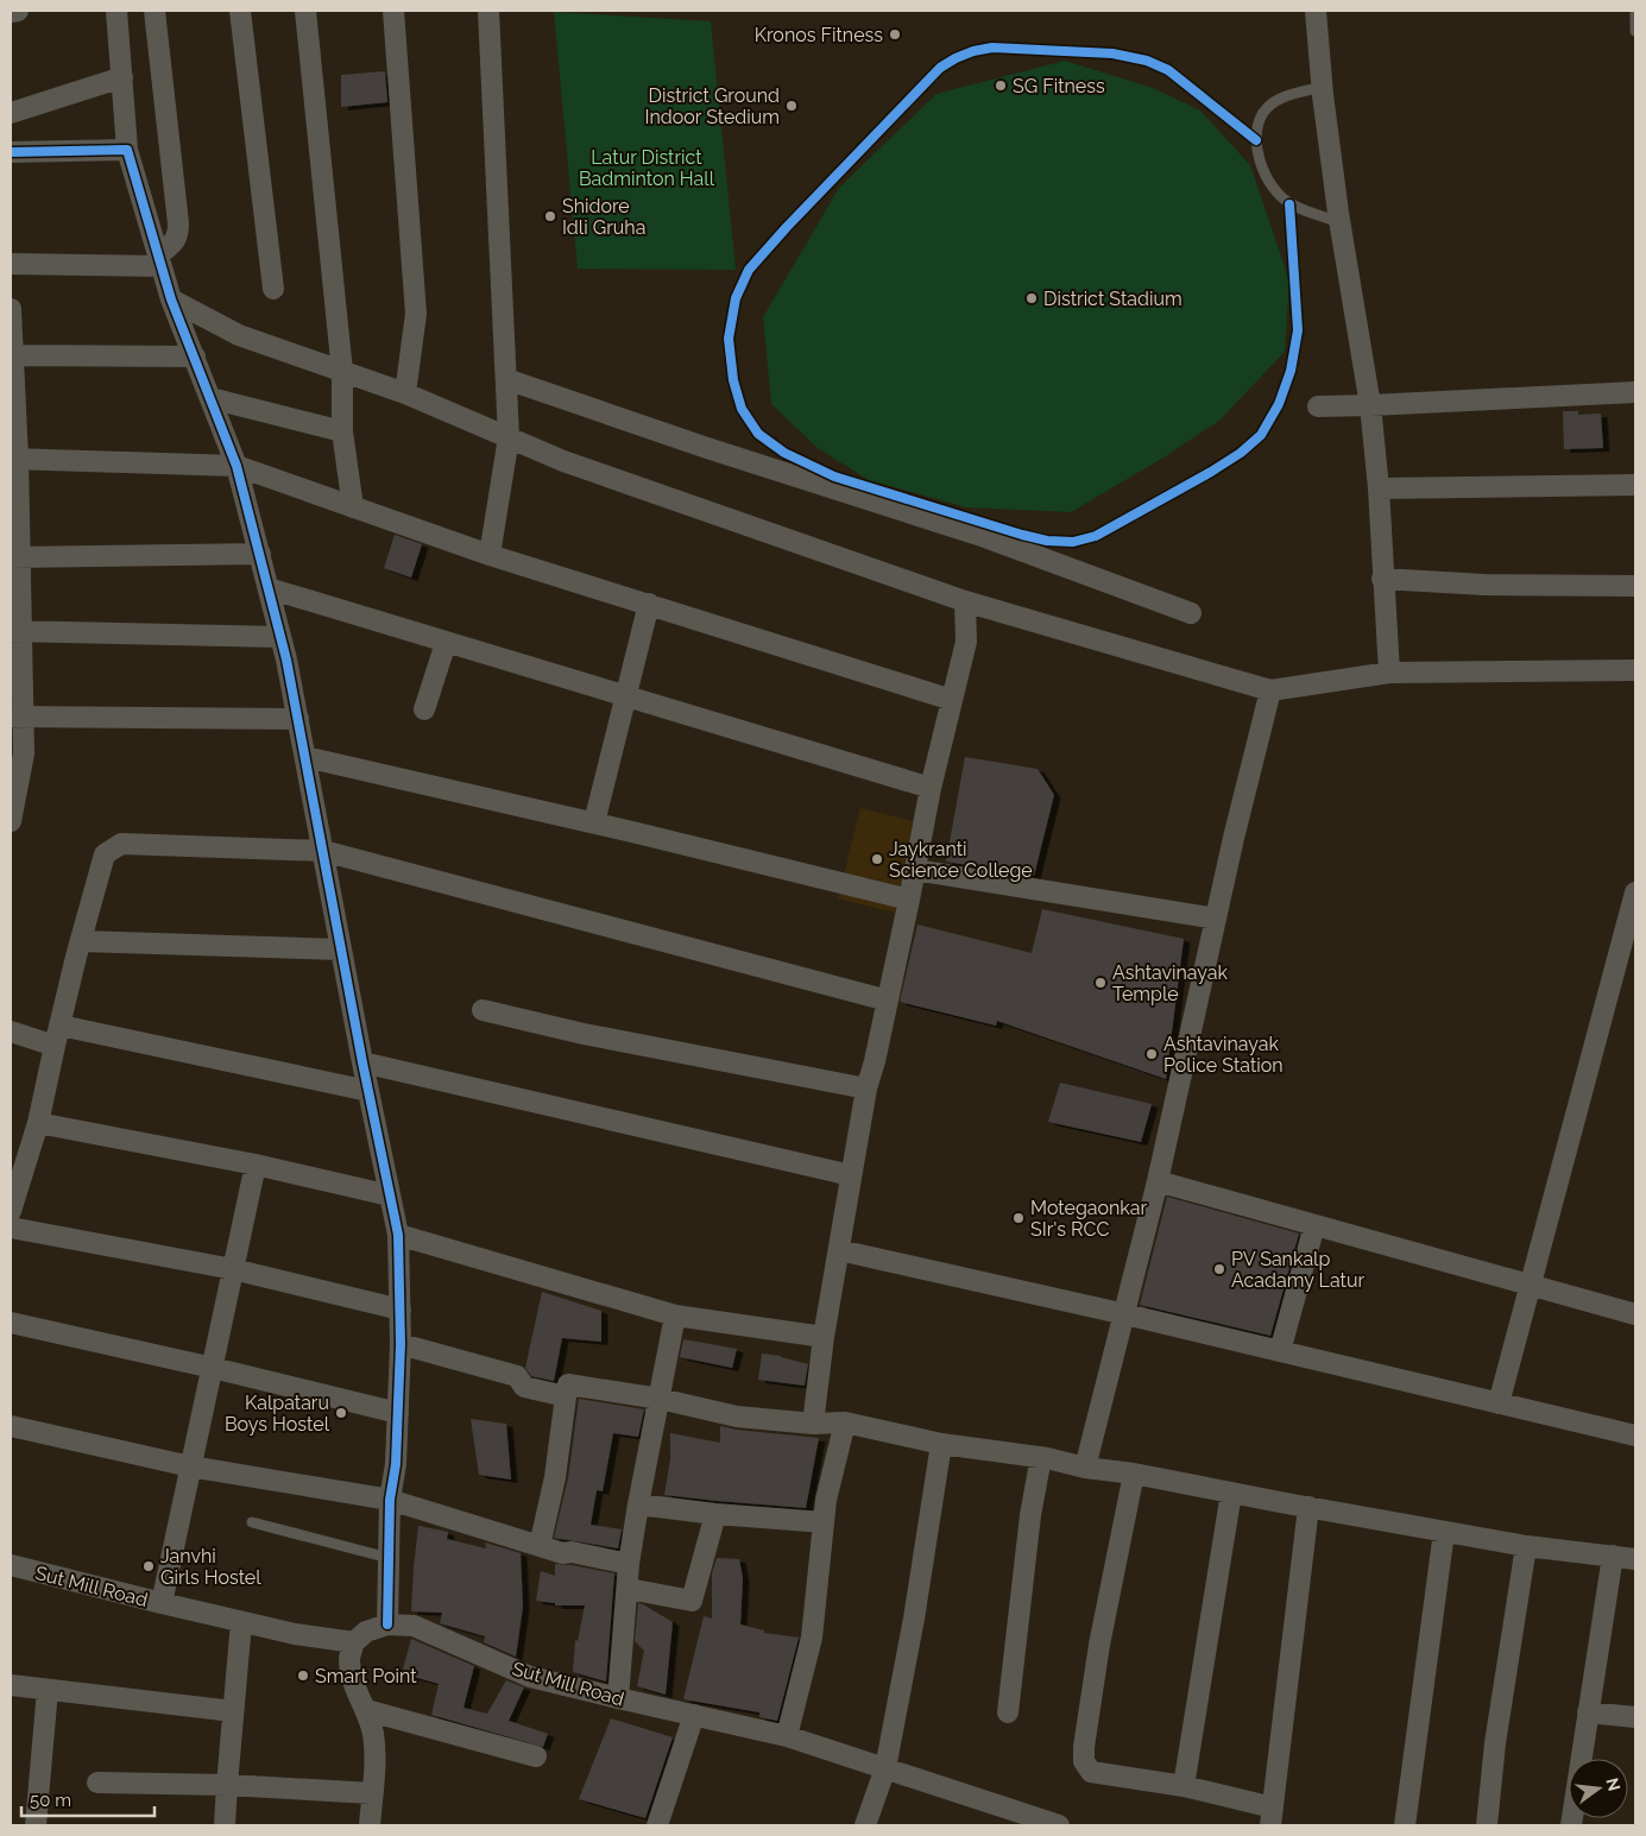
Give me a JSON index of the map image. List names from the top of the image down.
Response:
{
  "streets": {
    "street": ["Sut Mill Road"]
  },
  "parks": ["Latur District Badminton Hall"],
  "places": [
    "Kronos Fitness",
    "SG Fitness",
    "District Ground Indoor Stedium",
    "Shidore Idli Gruha",
    "District Stadium",
    "Jaykranti Science College",
    "Ashtavinayak Temple",
    "Ashtavinayak Police Station",
    "Motegaonkar SIr's RCC",
    "PV Sankalp Acadamy Latur",
    "Kalpataru Boys Hostel",
    "Janvhi Girls Hostel",
    "Smart Point"
  ],
  "scale_bar": "50 m",
  "north": "right"
}
